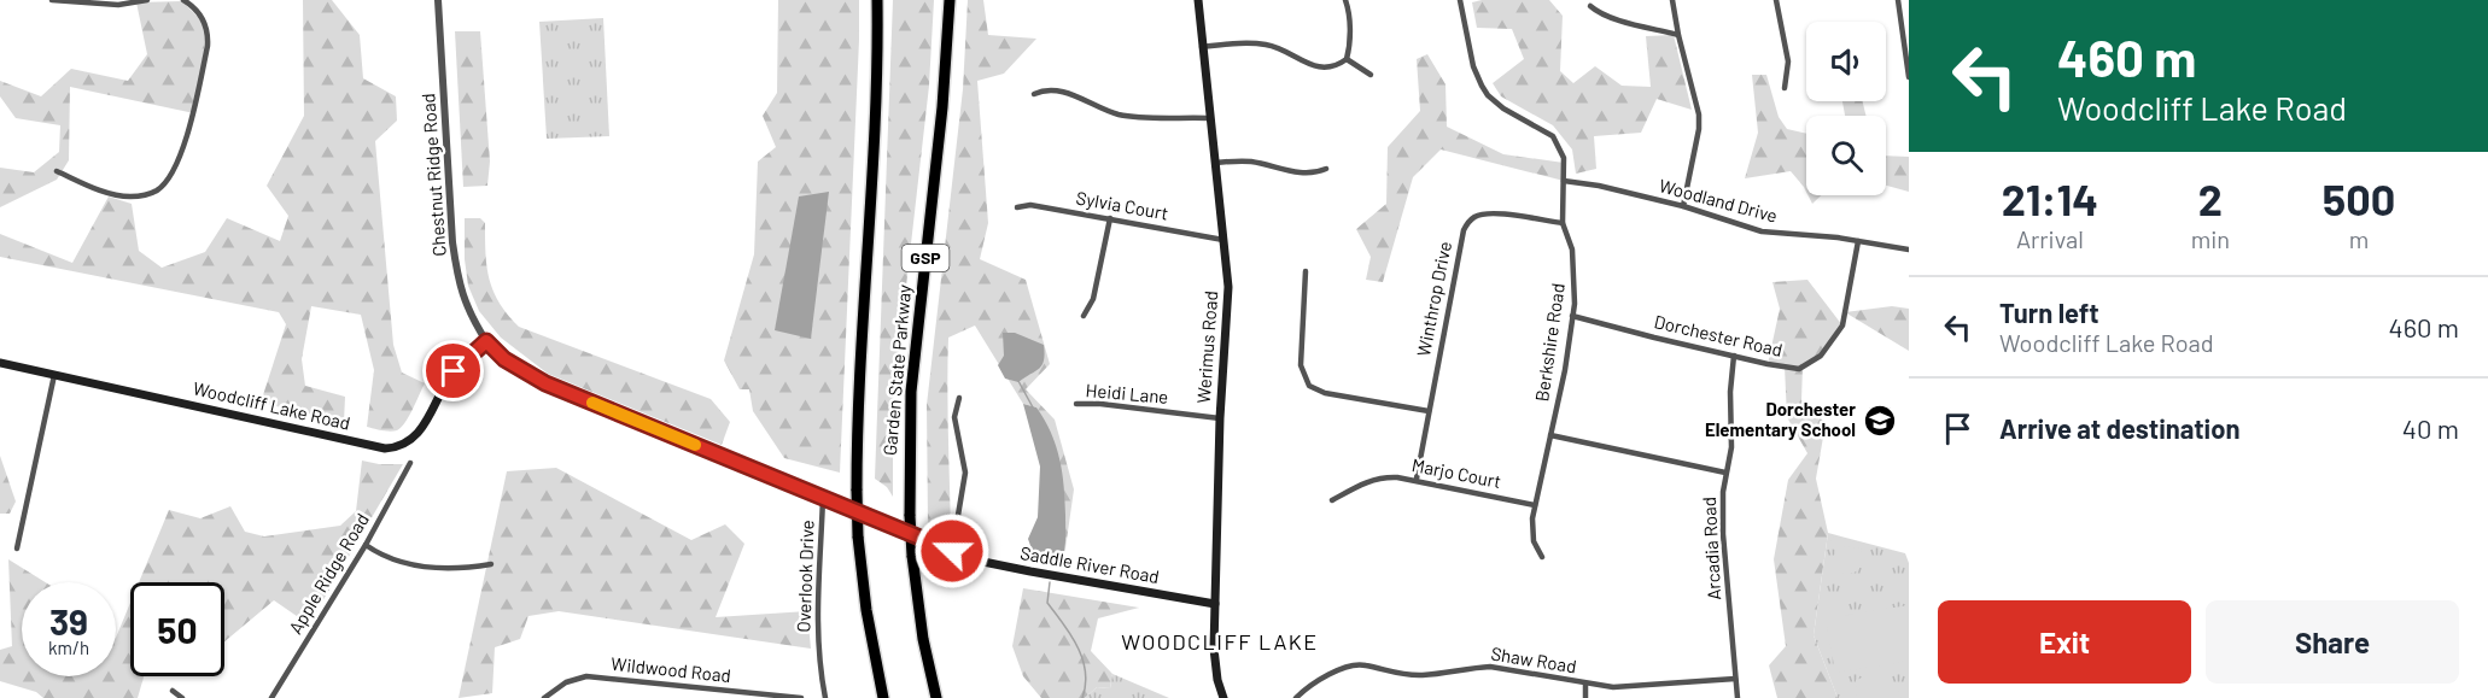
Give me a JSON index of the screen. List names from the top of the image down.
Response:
{
  "streets": {
    "highway": ["GSP", "Garden State Parkway"],
    "main road": ["Werimus Road", "Woodcliff Lake Road", "Saddle River Road"],
    "street": [
      "Chestnut Ridge Road",
      "Woodland Drive",
      "Sylvia Court",
      "Winthrop Drive",
      "Dorchester Road",
      "Berkshire Road",
      "Heidi Lane",
      "Marjo Court",
      "Arcadia Road",
      "Apple Ridge Road",
      "Overlook Drive",
      "Shaw Road",
      "Wildwood Road"
    ]
  },
  "crossings": [
    ["Chestnut Ridge Road", "Woodcliff Lake Road"],
    ["Chestnut Ridge Road", "Saddle River Road"],
    ["Woodland Drive", "Dorchester Road"],
    ["Woodland Drive", "Berkshire Road"],
    ["Sylvia Court", "Werimus Road"],
    ["Winthrop Drive", "Berkshire Road"],
    ["Winthrop Drive", "Marjo Court"],
    ["Dorchester Road", "Berkshire Road"],
    ["Dorchester Road", "Arcadia Road"],
    ["Berkshire Road", "Marjo Court"],
    ["Werimus Road", "Heidi Lane"],
    ["Werimus Road", "Saddle River Road"],
    ["Woodcliff Lake Road", "Saddle River Road"],
    ["Arcadia Road", "Shaw Road"],
    ["Saddle River Road", "Overlook Drive"]
  ],
  "districts": ["WOODCLIFF LAKE"],
  "places": {
    "school or university": ["Dorchester Elementary School"]
  },
  "page": {
    "turn": ["460 m", "Woodcliff Lake Road"],
    "eta": [
      "21:14",
      "Arrival",
      "2",
      "min",
      "500",
      "m"
    ],
    "list": [
      {
        "name": "Turn left",
        "note": "Woodcliff Lake Road",
        "value": "460 m"
      },
      {
        "name": "Arrive at destination",
        "value": "40 m"
      }
    ],
    "speed": "39 km/h",
    "limit": "50",
    "buttons": ["Exit", "Share"]
  }
}
